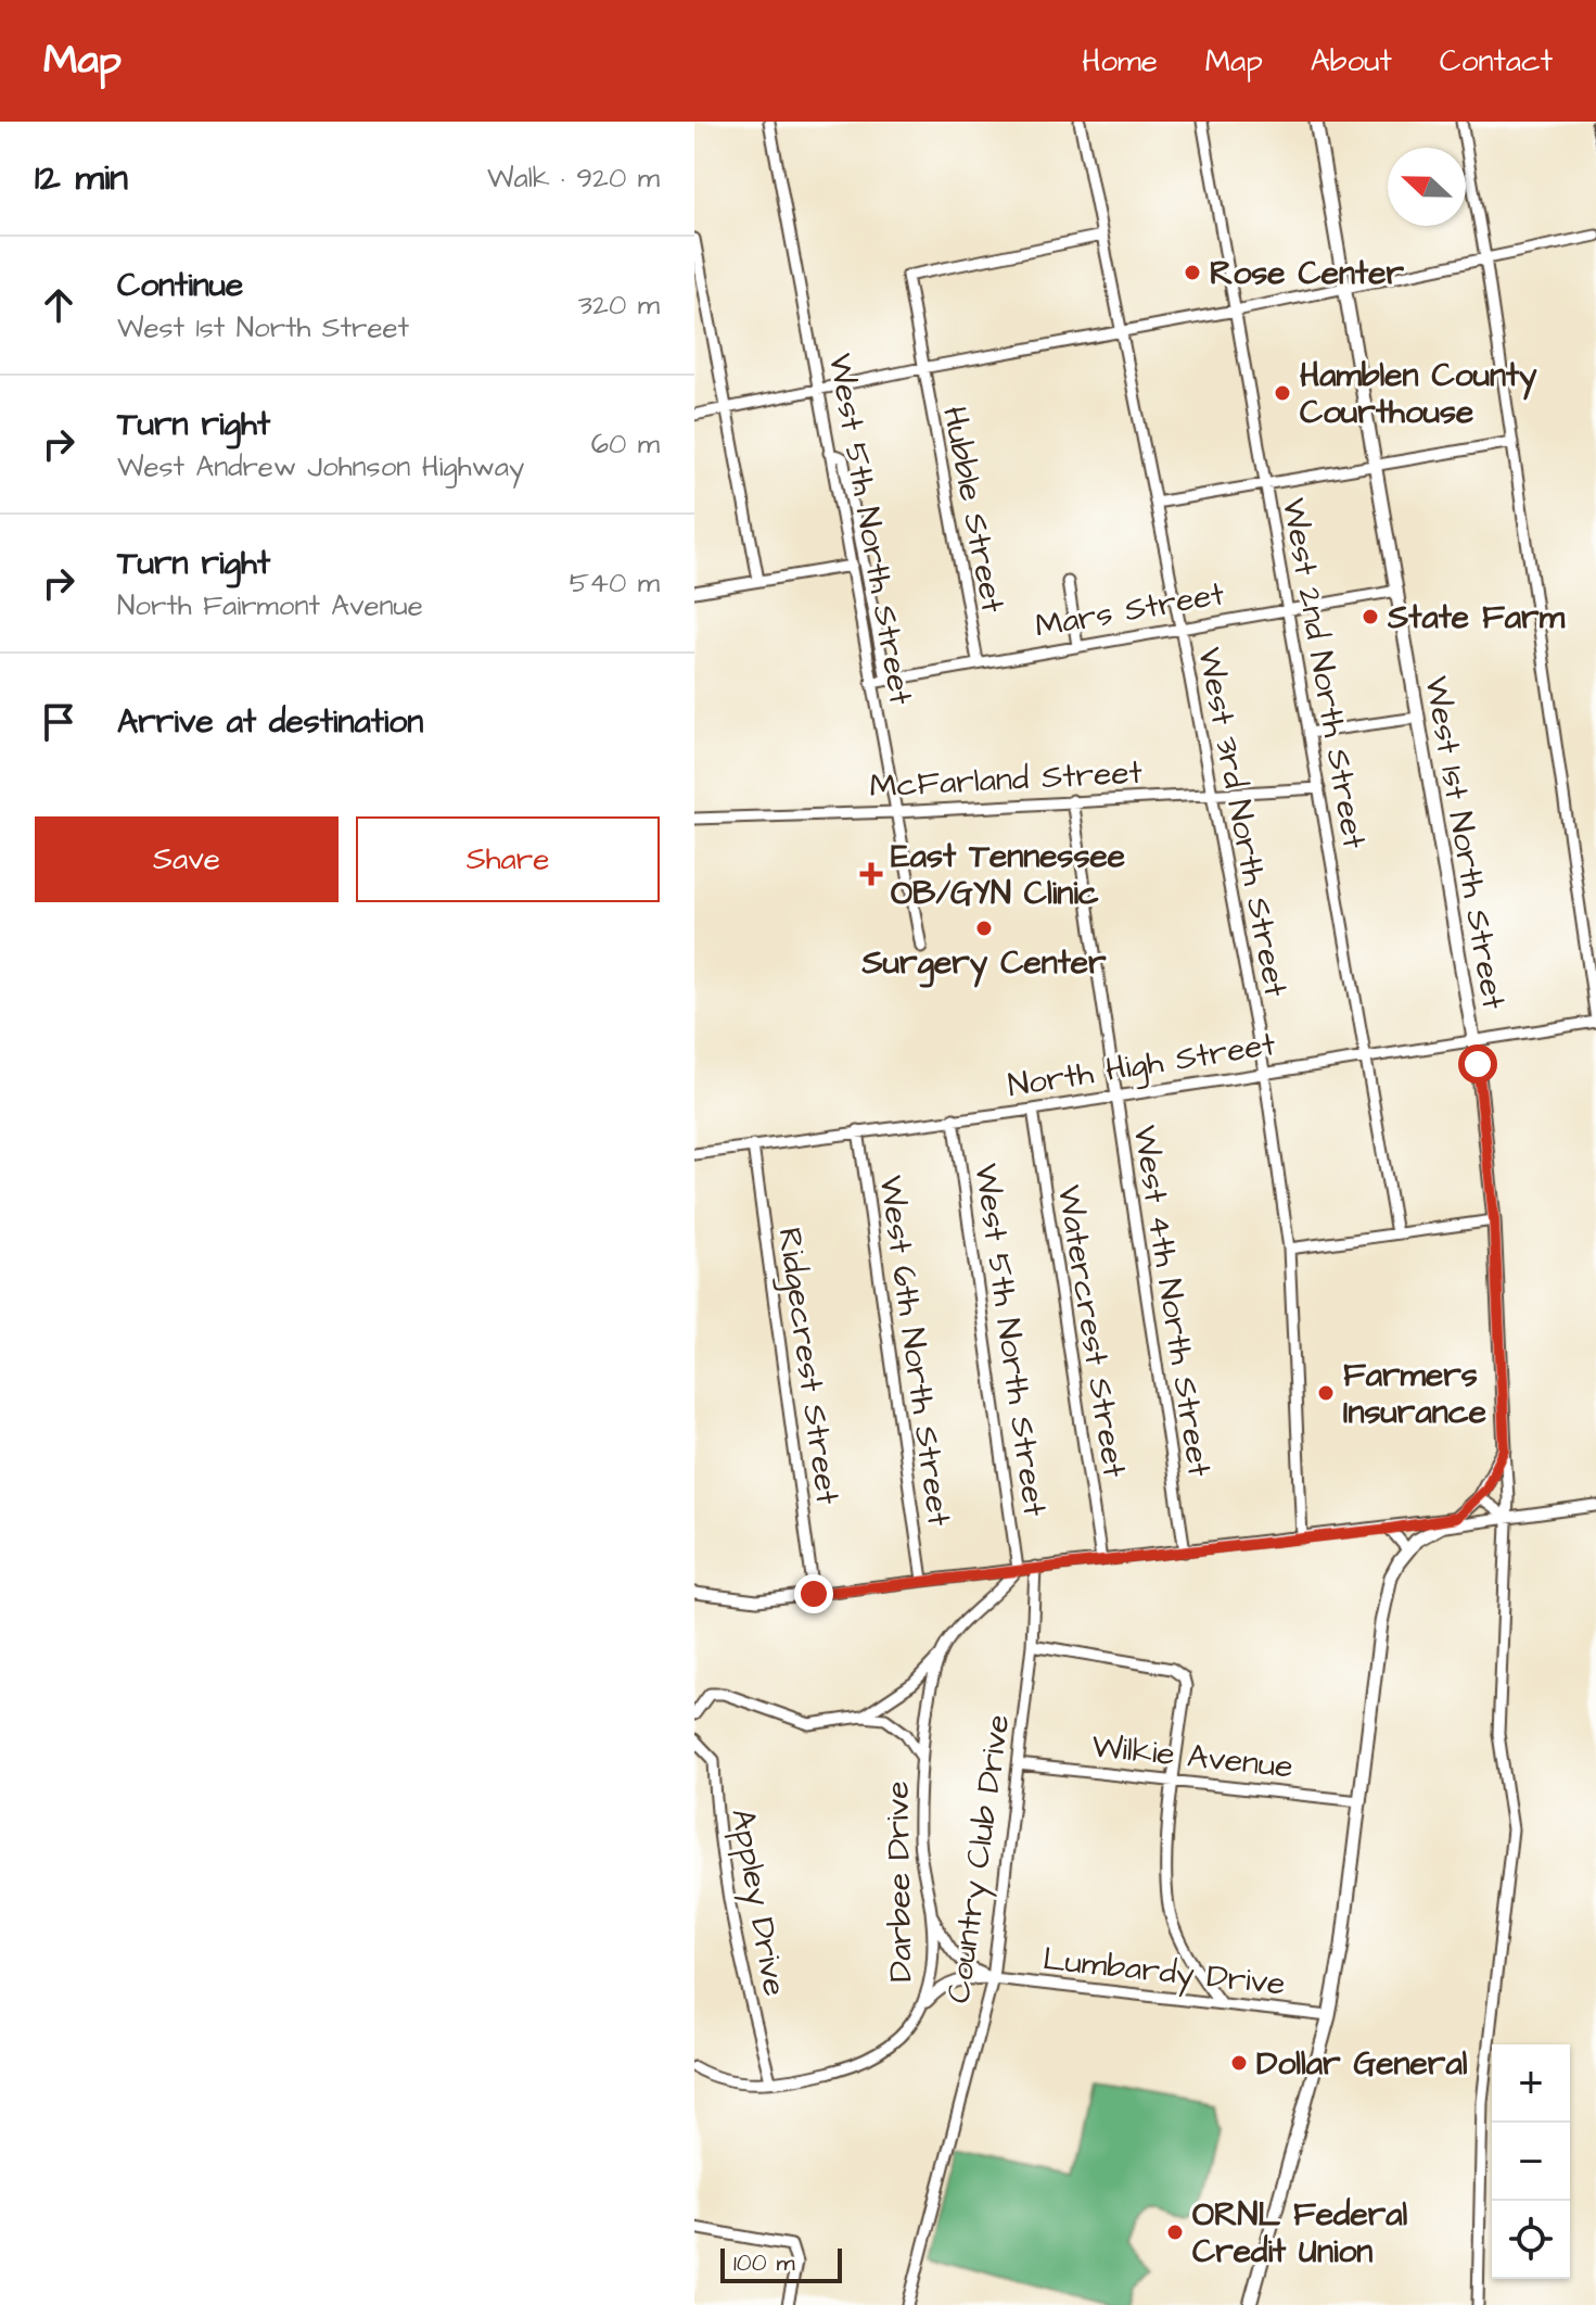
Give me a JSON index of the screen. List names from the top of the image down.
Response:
{
  "streets": {
    "main road": ["West 1st North Street"],
    "street": [
      "Hubble Street",
      "West 5th North Street",
      "Mars Street",
      "West 2nd North Street",
      "McFarland Street",
      "West 3rd North Street",
      "North High Street",
      "West 4th North Street",
      "Watercrest Street",
      "West 6th North Street",
      "Ridgecrest Street",
      "Wilkie Avenue",
      "Country Club Drive",
      "Darbee Drive",
      "Appley Drive",
      "Lumbardy Drive"
    ]
  },
  "crossings": [
    ["Hubble Street", "Mars Street"],
    ["Hubble Street", "West 3rd North Street"],
    ["West 5th North Street", "Mars Street"],
    ["West 5th North Street", "McFarland Street"],
    ["West 5th North Street", "North High Street"],
    ["West 5th North Street", "Darbee Drive"],
    ["Mars Street", "West 2nd North Street"],
    ["Mars Street", "West 3rd North Street"],
    ["Mars Street", "West 1st North Street"],
    ["West 2nd North Street", "McFarland Street"],
    ["West 2nd North Street", "North High Street"],
    ["McFarland Street", "West 3rd North Street"],
    ["McFarland Street", "West 4th North Street"],
    ["West 3rd North Street", "North High Street"],
    ["West 1st North Street", "North High Street"],
    ["North High Street", "West 4th North Street"],
    ["North High Street", "Watercrest Street"],
    ["North High Street", "West 6th North Street"],
    ["North High Street", "Ridgecrest Street"],
    ["Wilkie Avenue", "Country Club Drive"],
    ["Country Club Drive", "Lumbardy Drive"],
    ["Darbee Drive", "Appley Drive"]
  ],
  "places": {
    "other": [
      "Rose Center",
      "Hamblen County Courthouse",
      "State Farm",
      "Surgery Center",
      "Farmers Insurance",
      "Dollar General",
      "ORNL Federal Credit Union"
    ],
    "health": ["East Tennessee OB/GYN Clinic"]
  },
  "scale_bar": "100 m",
  "north": "left",
  "page": {
    "header": "Map",
    "nav": [
      "Home",
      "Map",
      "About",
      "Contact"
    ],
    "heading": ["12 min", "Walk · 920 m"],
    "list": [
      ["Continue", "West 1st North Street", "320 m"],
      ["Turn right", "West Andrew Johnson Highway", "60 m"],
      ["Turn right", "North Fairmont Avenue", "540 m"],
      "Arrive at destination"
    ],
    "buttons": ["Save", "Share"],
    "map_buttons": ["+", "−"],
    "scale": "100 m"
  }
}
